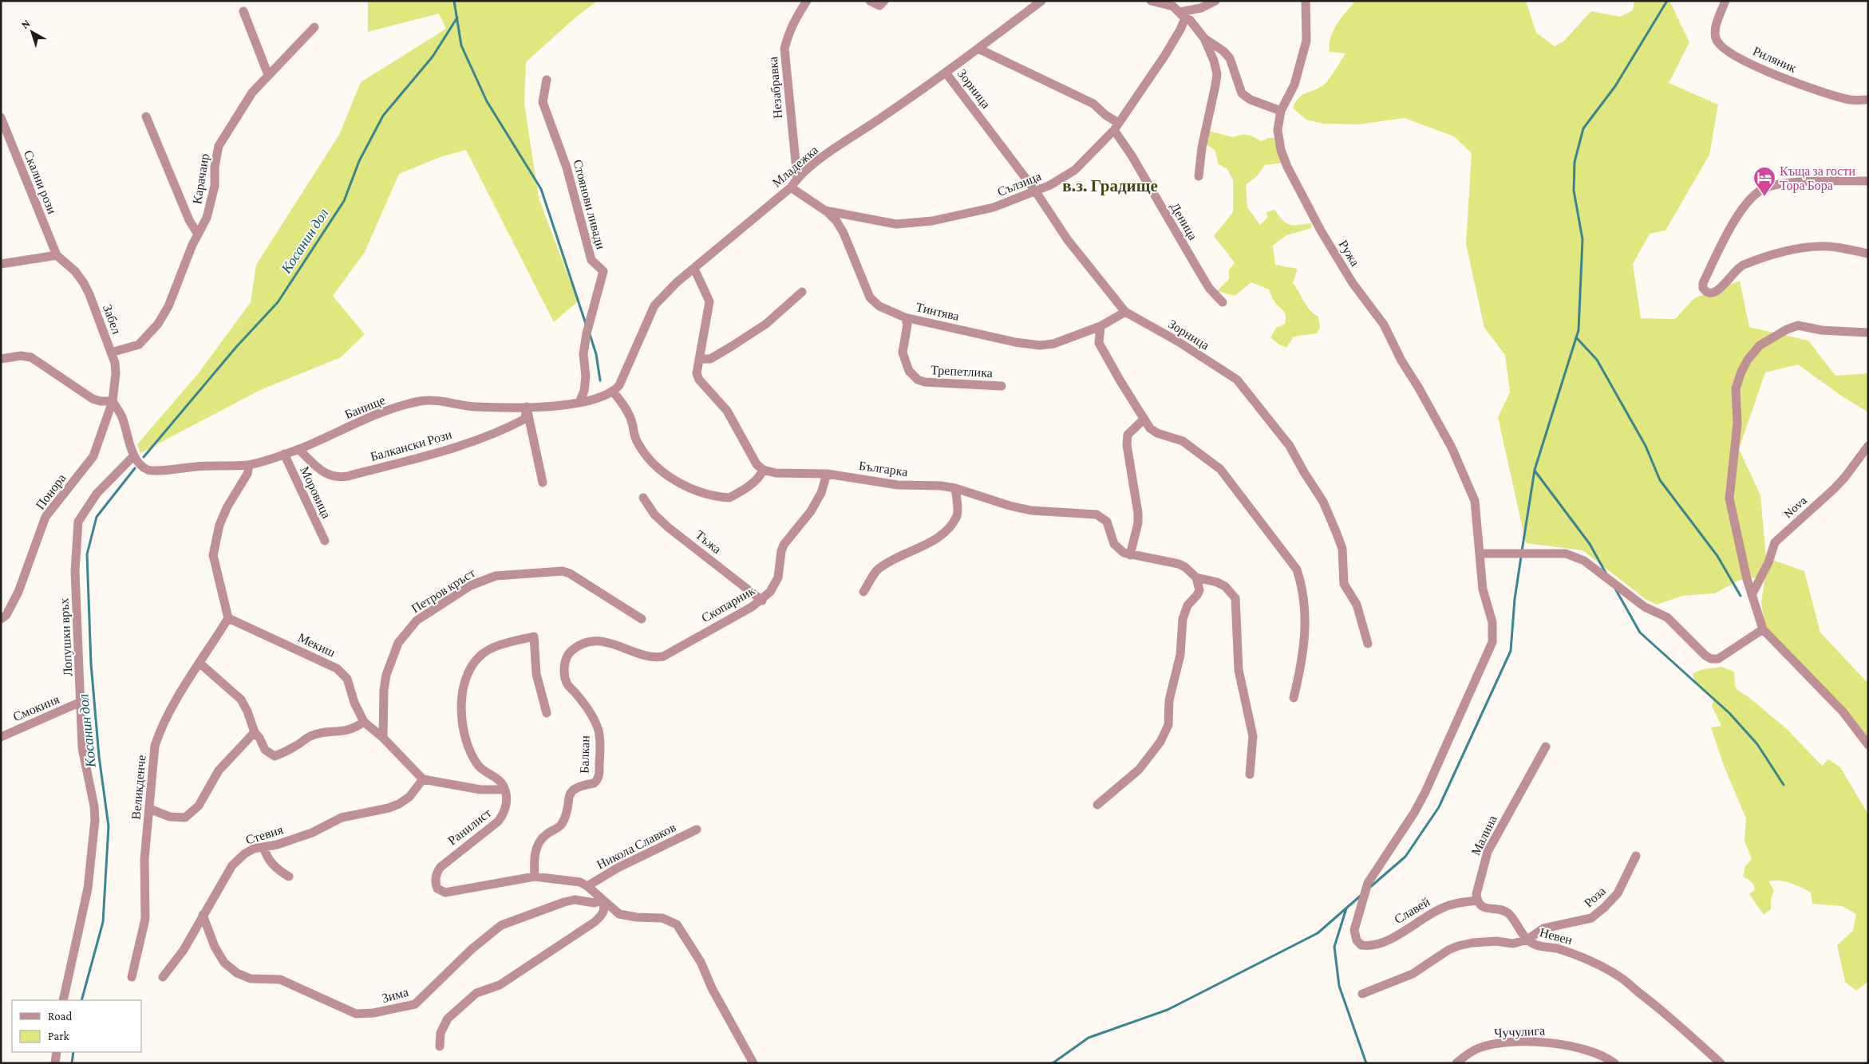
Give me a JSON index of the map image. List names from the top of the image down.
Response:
{
  "streets": {
    "street": [
      "Риляник",
      "Незабравка",
      "Зорница",
      "Младежка",
      "Карачаир",
      "Скални рози",
      "Сълзица",
      "Стоянови ливади",
      "Деница",
      "Ружа",
      "Тинтява",
      "Забел",
      "Трепетлика",
      "Банище",
      "Балкански Рози",
      "Българка",
      "Понора",
      "Моровица",
      "Nova",
      "Тъжа",
      "Петров кръст",
      "Скопарник",
      "Лопушки връх",
      "Мекиш",
      "Смокиня",
      "Балкан",
      "Великденче",
      "Ранилист",
      "Стевия",
      "Малина",
      "Никола Славков",
      "Роза",
      "Славей",
      "Невен",
      "Зима",
      "Чучулига"
    ]
  },
  "crossings": [
    ["Незабравка", "Младежка"],
    ["Зорница", "Младежка"],
    ["Зорница", "Сълзица"],
    ["Зорница", "Тинтява"],
    ["Младежка", "Сълзица"],
    ["Младежка", "Деница"],
    ["Младежка", "Банище"],
    ["Карачаир", "Забел"],
    ["Скални рози", "Забел"],
    ["Сълзица", "Деница"],
    ["Сълзица", "Тинтява"],
    ["Стоянови ливади", "Банище"],
    ["Ружа", "Славей"],
    ["Тинтява", "Трепетлика"],
    ["Забел", "Понора"],
    ["Банище", "Балкански Рози"],
    ["Банище", "Моровица"],
    ["Банище", "Лопушки връх"],
    ["Българка", "Скопарник"],
    ["Тъжа", "Скопарник"],
    ["Петров кръст", "Мекиш"],
    ["Скопарник", "Балкан"],
    ["Лопушки връх", "Смокиня"],
    ["Мекиш", "Великденче"],
    ["Мекиш", "Стевия"],
    ["Балкан", "Ранилист"],
    ["Стевия", "Зима"],
    ["Малина", "Славей"],
    ["Роза", "Невен"]
  ],
  "districts": ["в.з. Градище"],
  "water": ["Косанин дол"],
  "places": {
    "hotel": ["Къща за гости Тора Бора"]
  },
  "legend": ["Road", "Park"],
  "north": "top left"
}
